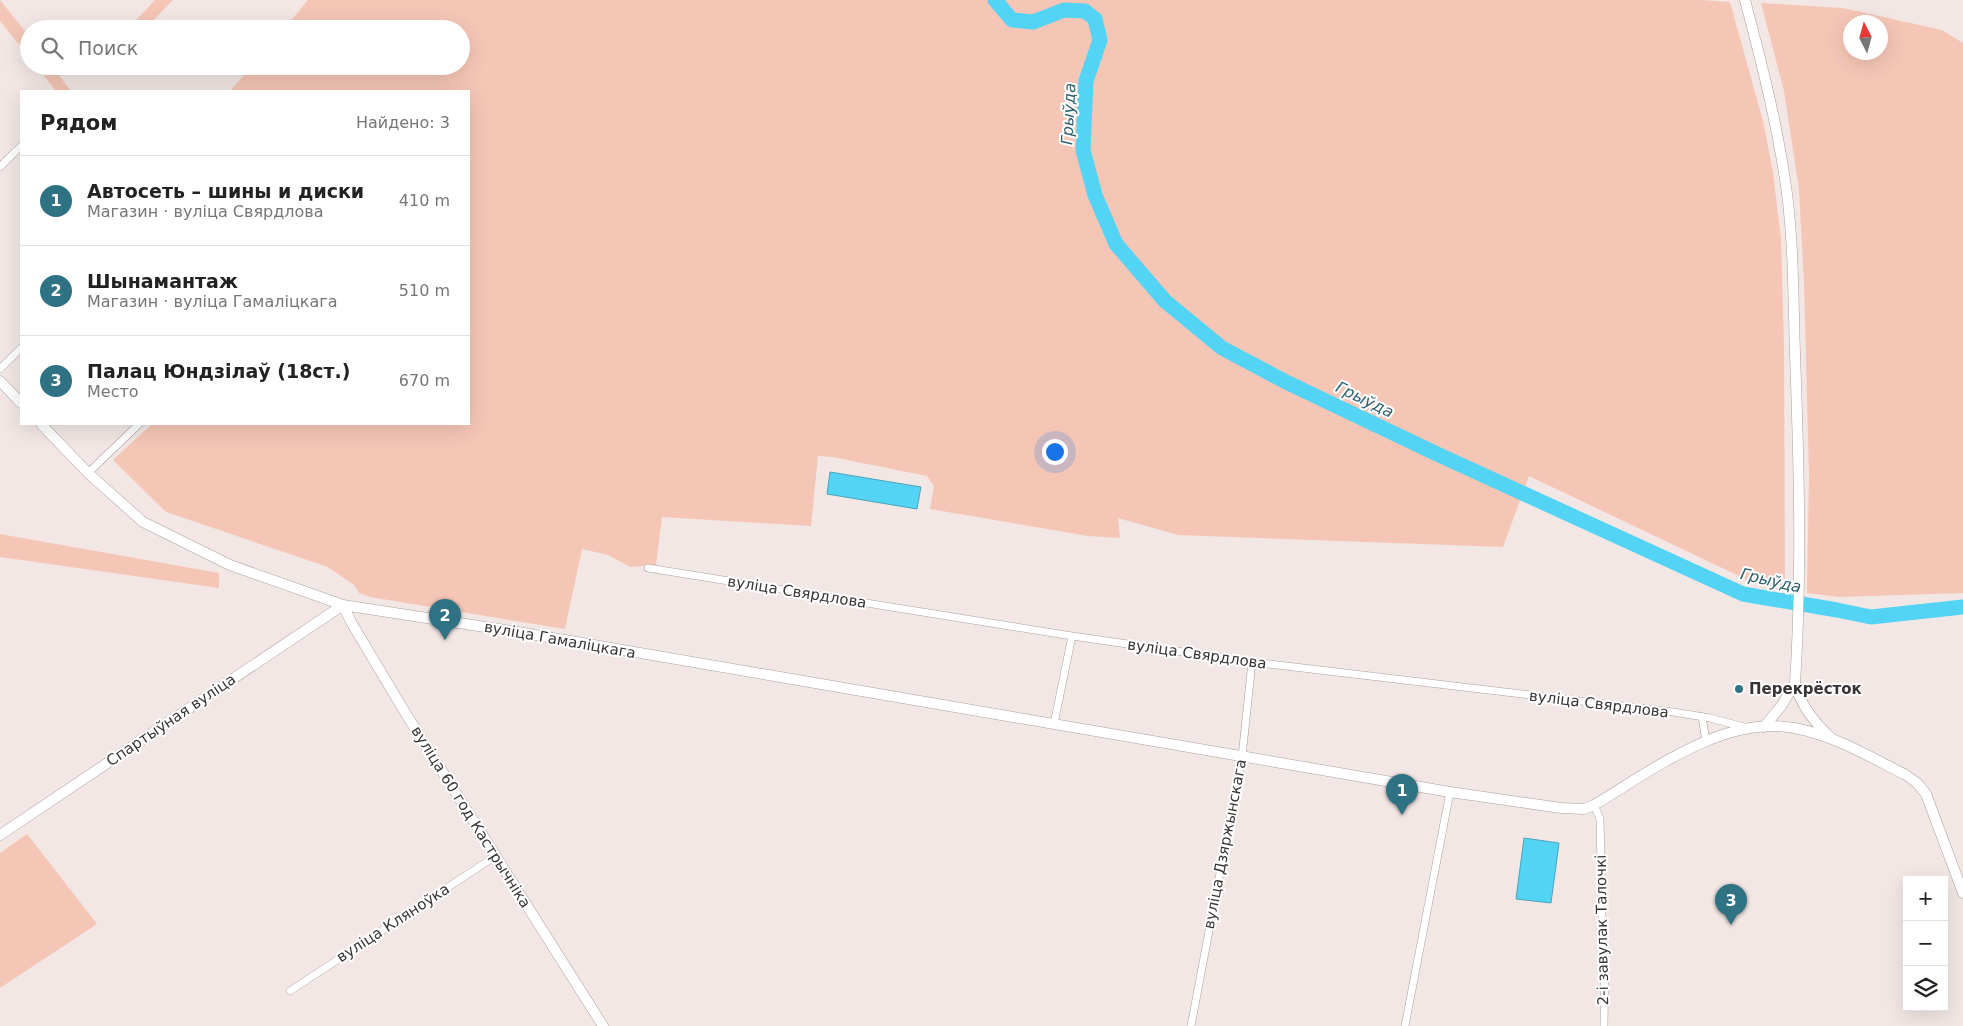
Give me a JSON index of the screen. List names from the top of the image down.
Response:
{
  "streets": {
    "street": [
      "вуліца Свярдлова",
      "вуліца Гамаліцкага",
      "Спартыўная вуліца",
      "вуліца 60 год Кастрычніка",
      "вуліца Дзяржынскага",
      "вуліца Кляноўка",
      "2-і завулак Талочкі"
    ]
  },
  "crossings": [
    ["вуліца Свярдлова", "вуліца Гамаліцкага"],
    ["вуліца Свярдлова", "вуліца Дзяржынскага"],
    ["вуліца Свярдлова", "2-і завулак Талочкі"],
    ["вуліца Гамаліцкага", "Спартыўная вуліца"],
    ["вуліца Гамаліцкага", "вуліца 60 год Кастрычніка"],
    ["Спартыўная вуліца", "вуліца 60 год Кастрычніка"],
    ["вуліца 60 год Кастрычніка", "вуліца Кляноўка"]
  ],
  "water": ["Грыўда"],
  "places": ["Перекрёсток"],
  "north": "top",
  "page": {
    "search": "Поиск",
    "heading": ["Рядом", "Найдено: 3"],
    "list": [
      {
        "mark": "1",
        "name": "Автосеть – шины и диски",
        "note": "Магазин · вуліца Свярдлова",
        "value": "410 m"
      },
      {
        "mark": "2",
        "name": "Шынамантаж",
        "note": "Магазин · вуліца Гамаліцкага",
        "value": "510 m"
      },
      {
        "mark": "3",
        "name": "Палац Юндзілаў (18ст.)",
        "note": "Место",
        "value": "670 m"
      }
    ],
    "pins": ["2", "1", "3"],
    "map_buttons": ["+", "−"]
  }
}
